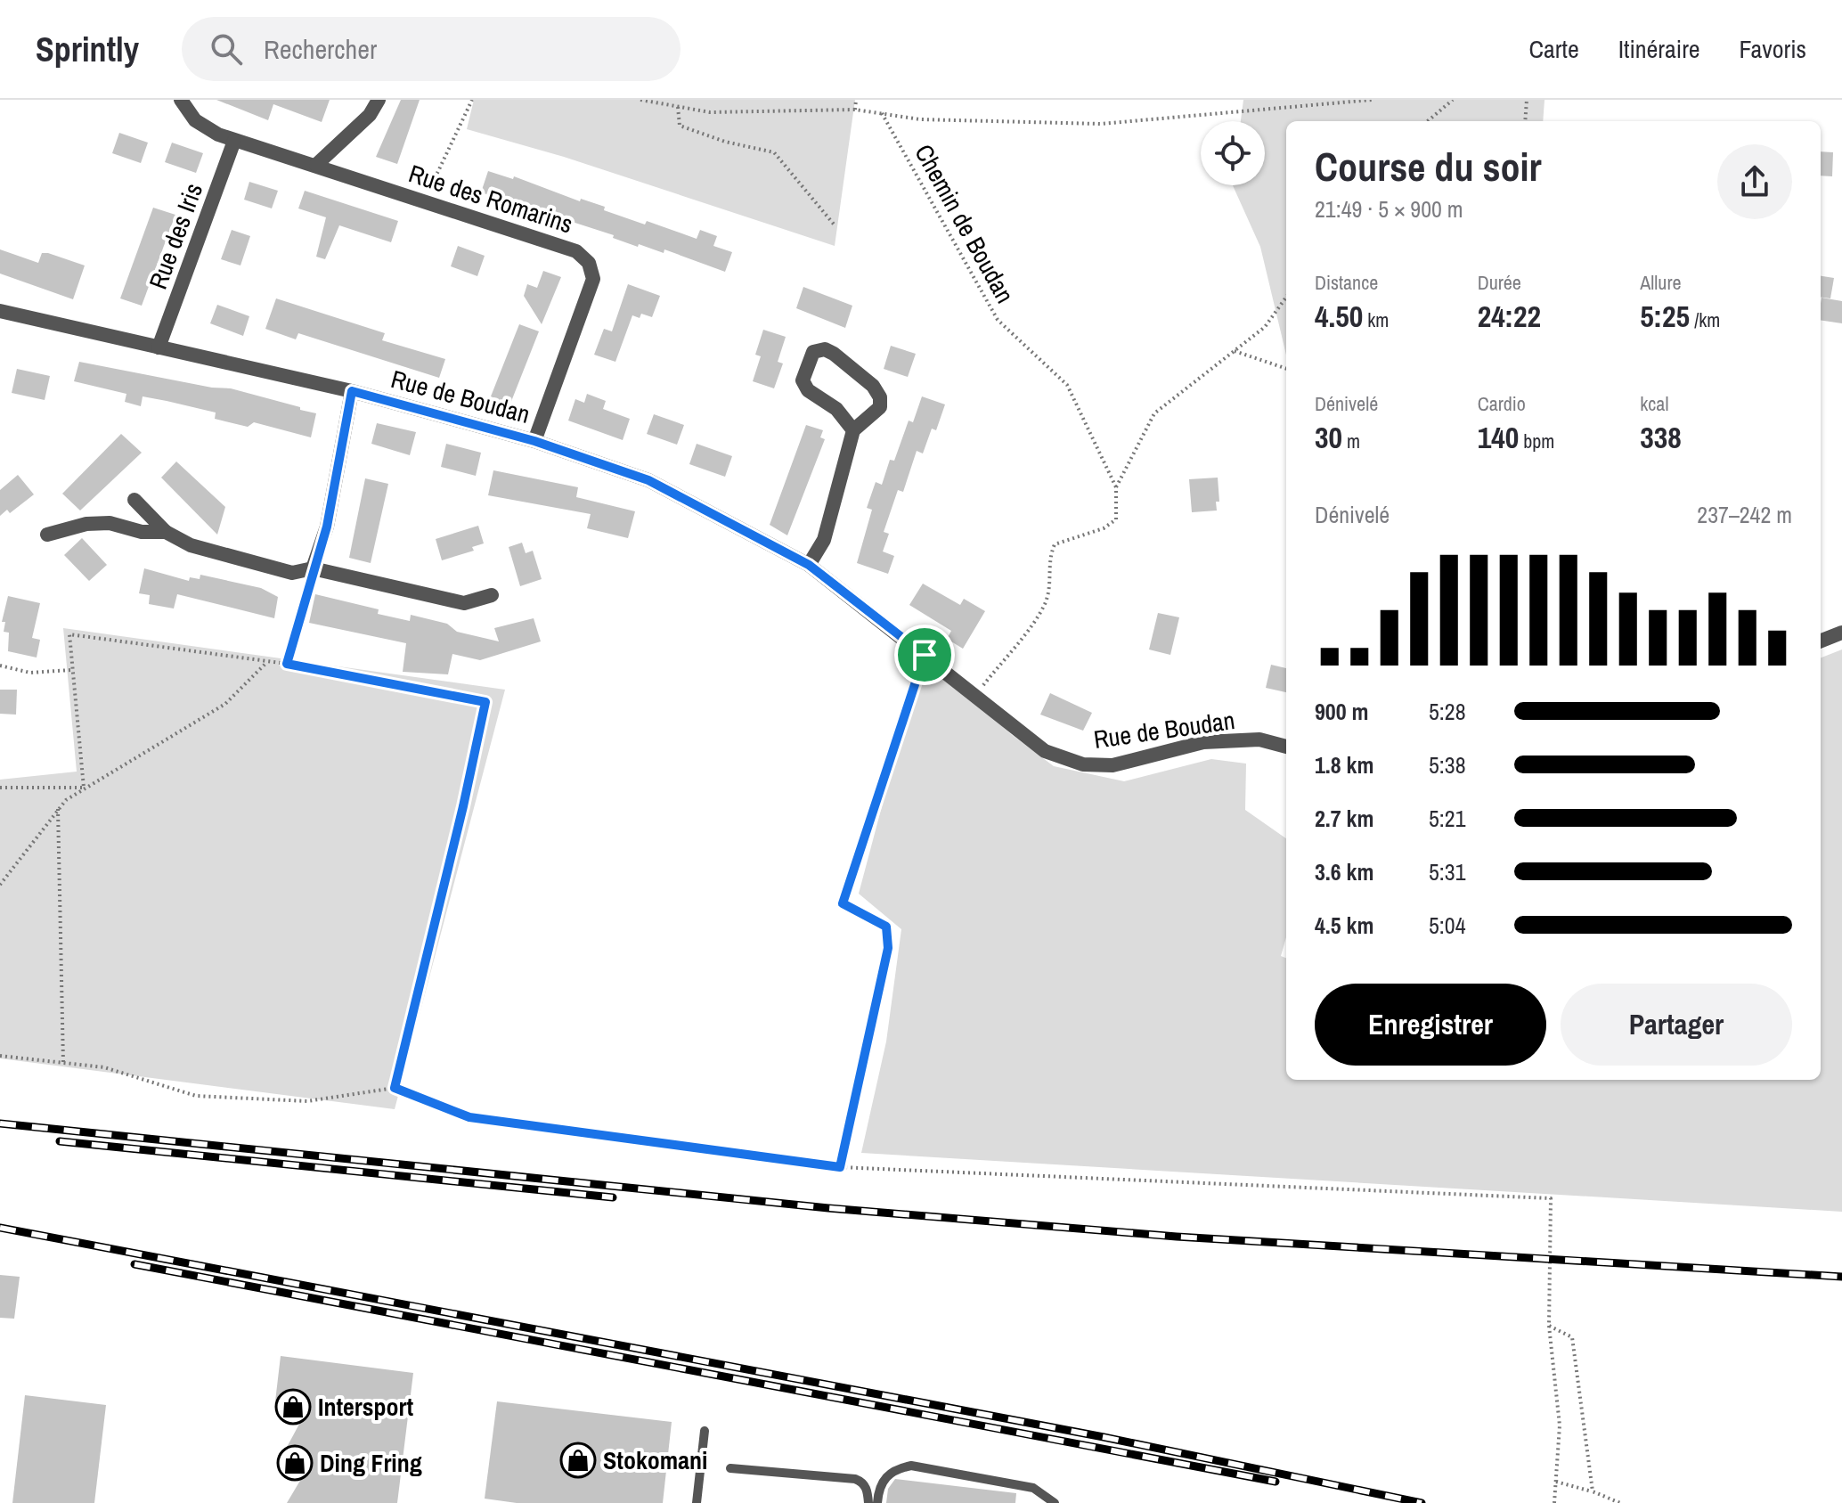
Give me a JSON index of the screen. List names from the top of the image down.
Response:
{
  "streets": {
    "street": ["Rue des Romarins", "Rue des Iris", "Rue de Boudan"],
    "path": ["Chemin de Boudan"]
  },
  "crossings": [
    ["Rue des Romarins", "Rue des Iris"],
    ["Rue des Romarins", "Rue de Boudan"],
    ["Rue des Iris", "Rue de Boudan"]
  ],
  "places": {
    "shop": ["Intersport", "Stokomani", "Ding Fring"]
  },
  "page": {
    "header": "Sprintly",
    "search": "Rechercher",
    "nav": ["Carte", "Itinéraire", "Favoris"],
    "heading": ["Course du soir", "21:49 · 5 × 900 m"],
    "stats": [
      ["Distance", "4.50 km"],
      ["Durée", "24:22"],
      ["Allure", "5:25 /km"],
      ["Dénivelé", "30 m"],
      ["Cardio", "140 bpm"],
      ["kcal", "338"]
    ],
    "chart": ["Dénivelé", "237–242 m"],
    "list": [
      {
        "name": "900 m",
        "note": "5:28"
      },
      {
        "name": "1.8 km",
        "note": "5:38"
      },
      {
        "name": "2.7 km",
        "note": "5:21"
      },
      {
        "name": "3.6 km",
        "note": "5:31"
      },
      {
        "name": "4.5 km",
        "note": "5:04"
      }
    ],
    "buttons": ["Enregistrer", "Partager"]
  }
}
